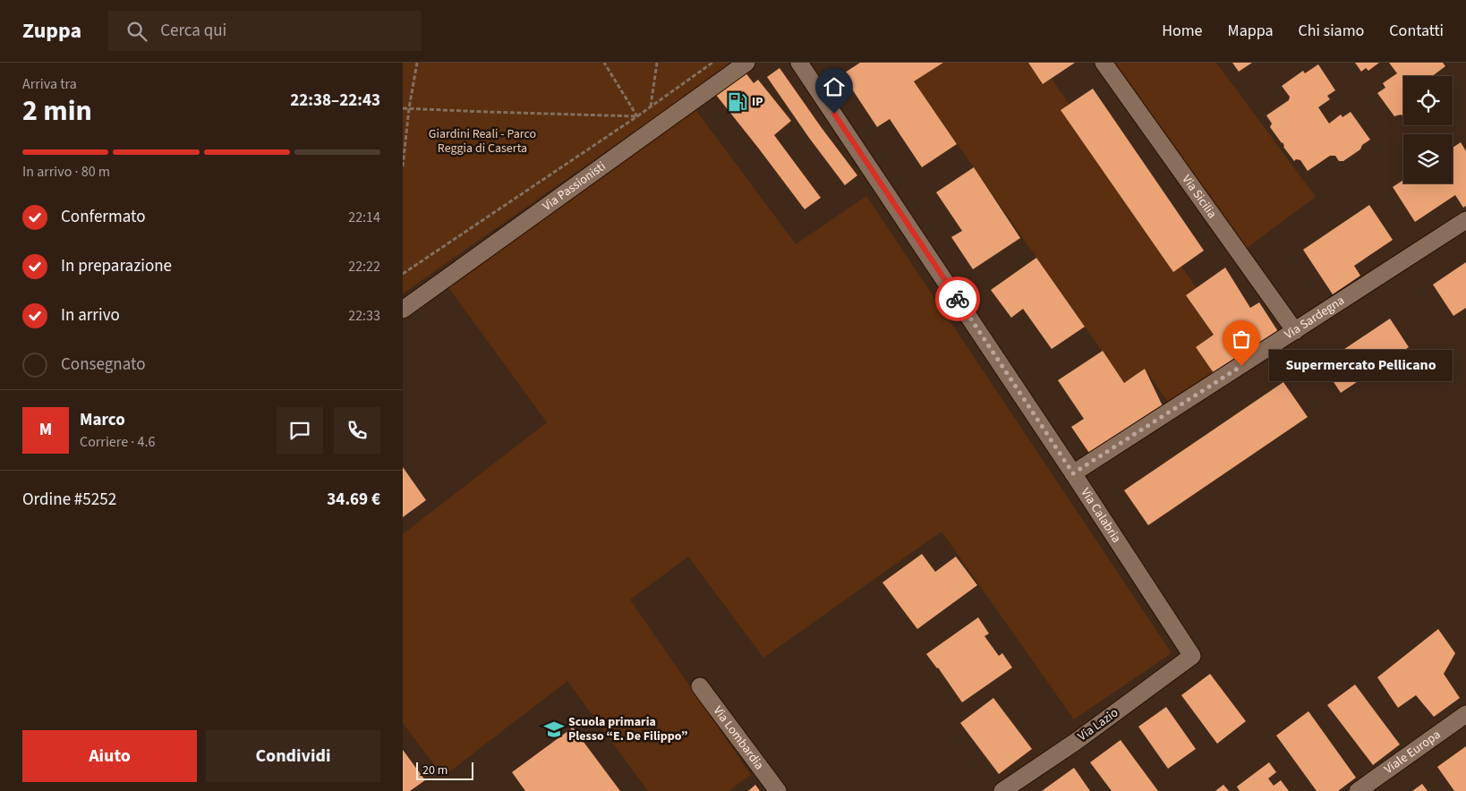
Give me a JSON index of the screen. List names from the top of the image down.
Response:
{
  "streets": {
    "street": [
      "Via Passionisti",
      "Via Sicilia",
      "Via Sardegna",
      "Via Calabria",
      "Via Lazio",
      "Via Lombardia",
      "Viale Europa"
    ]
  },
  "crossings": [
    ["Via Sicilia", "Via Sardegna"],
    ["Via Sardegna", "Via Calabria"],
    ["Via Calabria", "Via Lazio"]
  ],
  "parks": ["Giardini Reali - Parco Reggia di Caserta"],
  "places": {
    "fuel station": ["IP"],
    "other": ["Supermercato Pellicano"],
    "school or university": ["Scuola primaria Plesso “E. De Filippo”"]
  },
  "scale_bar": "20 m",
  "page": {
    "header": "Zuppa",
    "search": "Cerca qui",
    "nav": [
      "Home",
      "Mappa",
      "Chi siamo",
      "Contatti"
    ],
    "heading": ["2 min", "Arriva tra", "22:38–22:43"],
    "panel": [
      "Marco",
      "Corriere · 4.6",
      "Ordine #5252",
      "34.69 €"
    ],
    "bar": "In arrivo · 80 m",
    "list": [
      ["Confermato", "22:14"],
      ["In preparazione", "22:22"],
      ["In arrivo", "22:33"],
      "Consegnato"
    ],
    "bubble": "Supermercato Pellicano",
    "round": "M",
    "buttons": ["Aiuto", "Condividi"],
    "scale": "20 m"
  }
}
